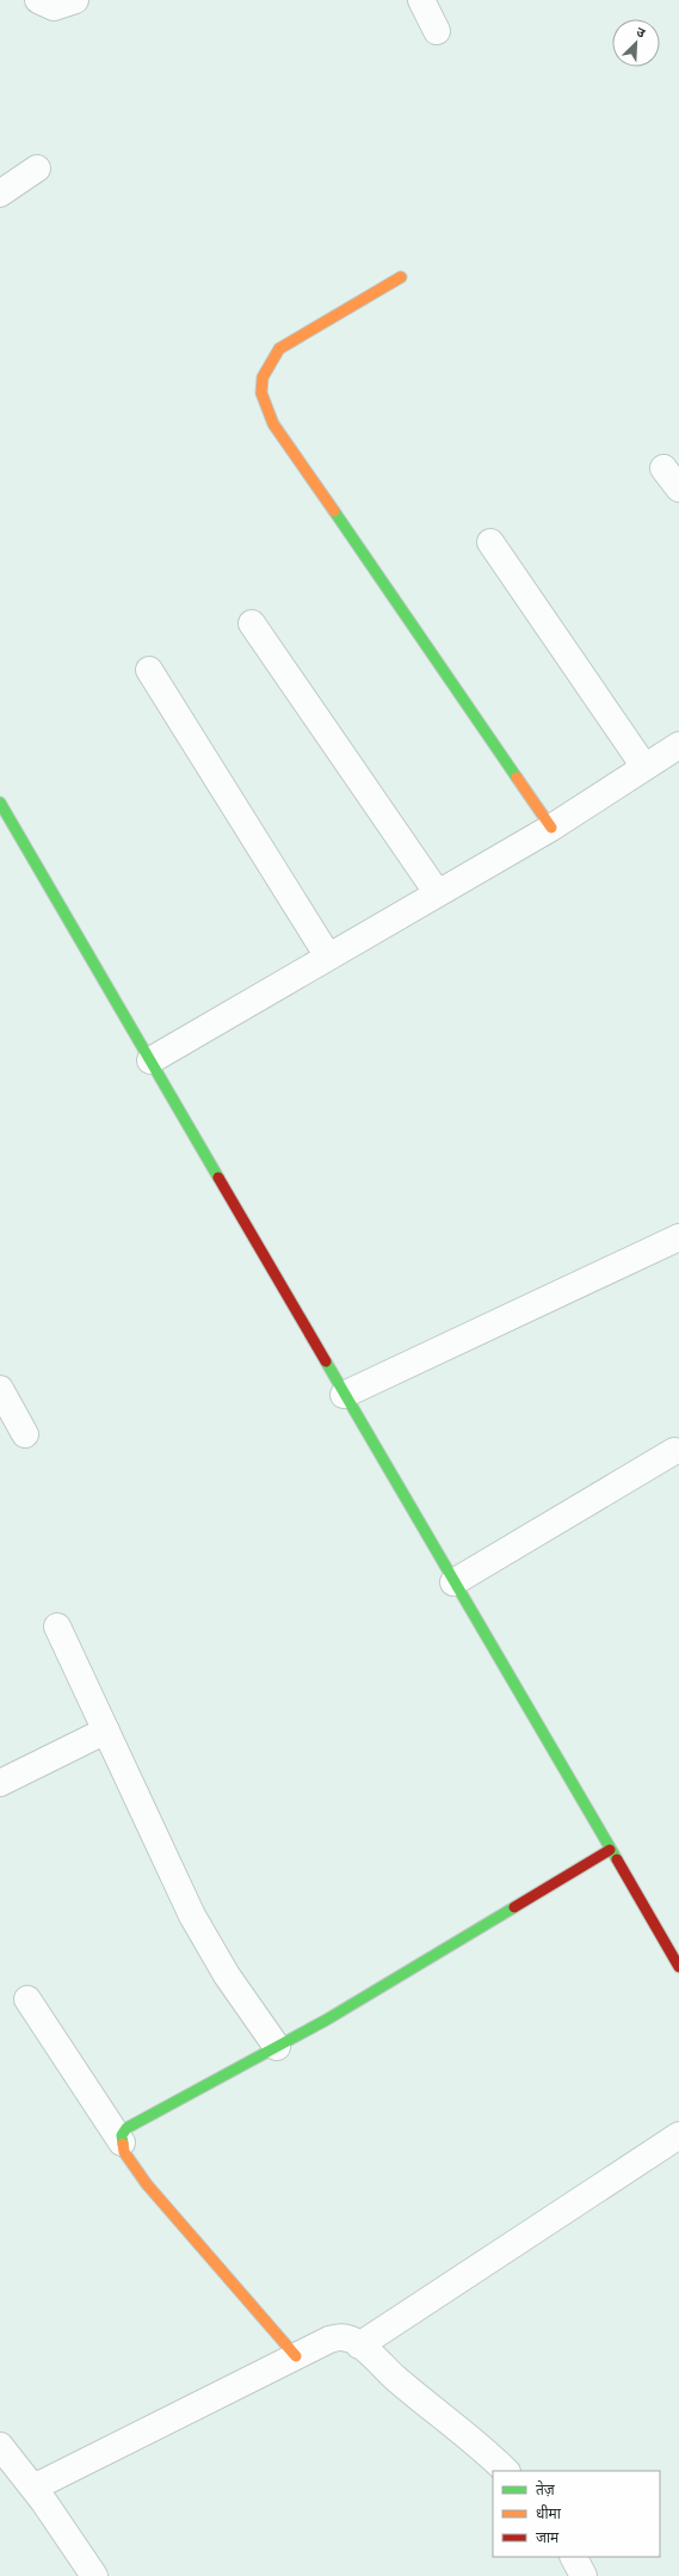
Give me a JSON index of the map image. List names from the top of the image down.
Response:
{
  "legend": ["तेज़", "धीमा", "जाम"],
  "north": "top right"
}
